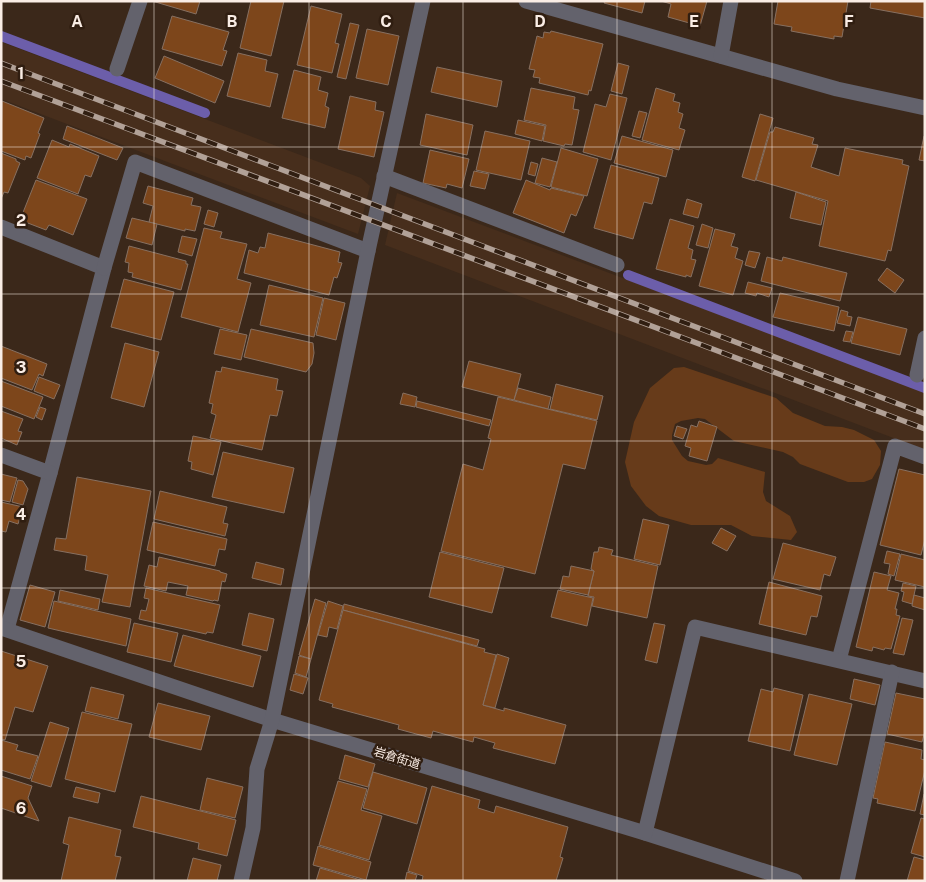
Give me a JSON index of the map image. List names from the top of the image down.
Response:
{
  "streets": {
    "street": ["岩倉街道"]
  },
  "grid": {
    "columns": [
      "A",
      "B",
      "C",
      "D",
      "E",
      "F"
    ],
    "rows": [
      "1",
      "2",
      "3",
      "4",
      "5",
      "6"
    ]
  }
}
